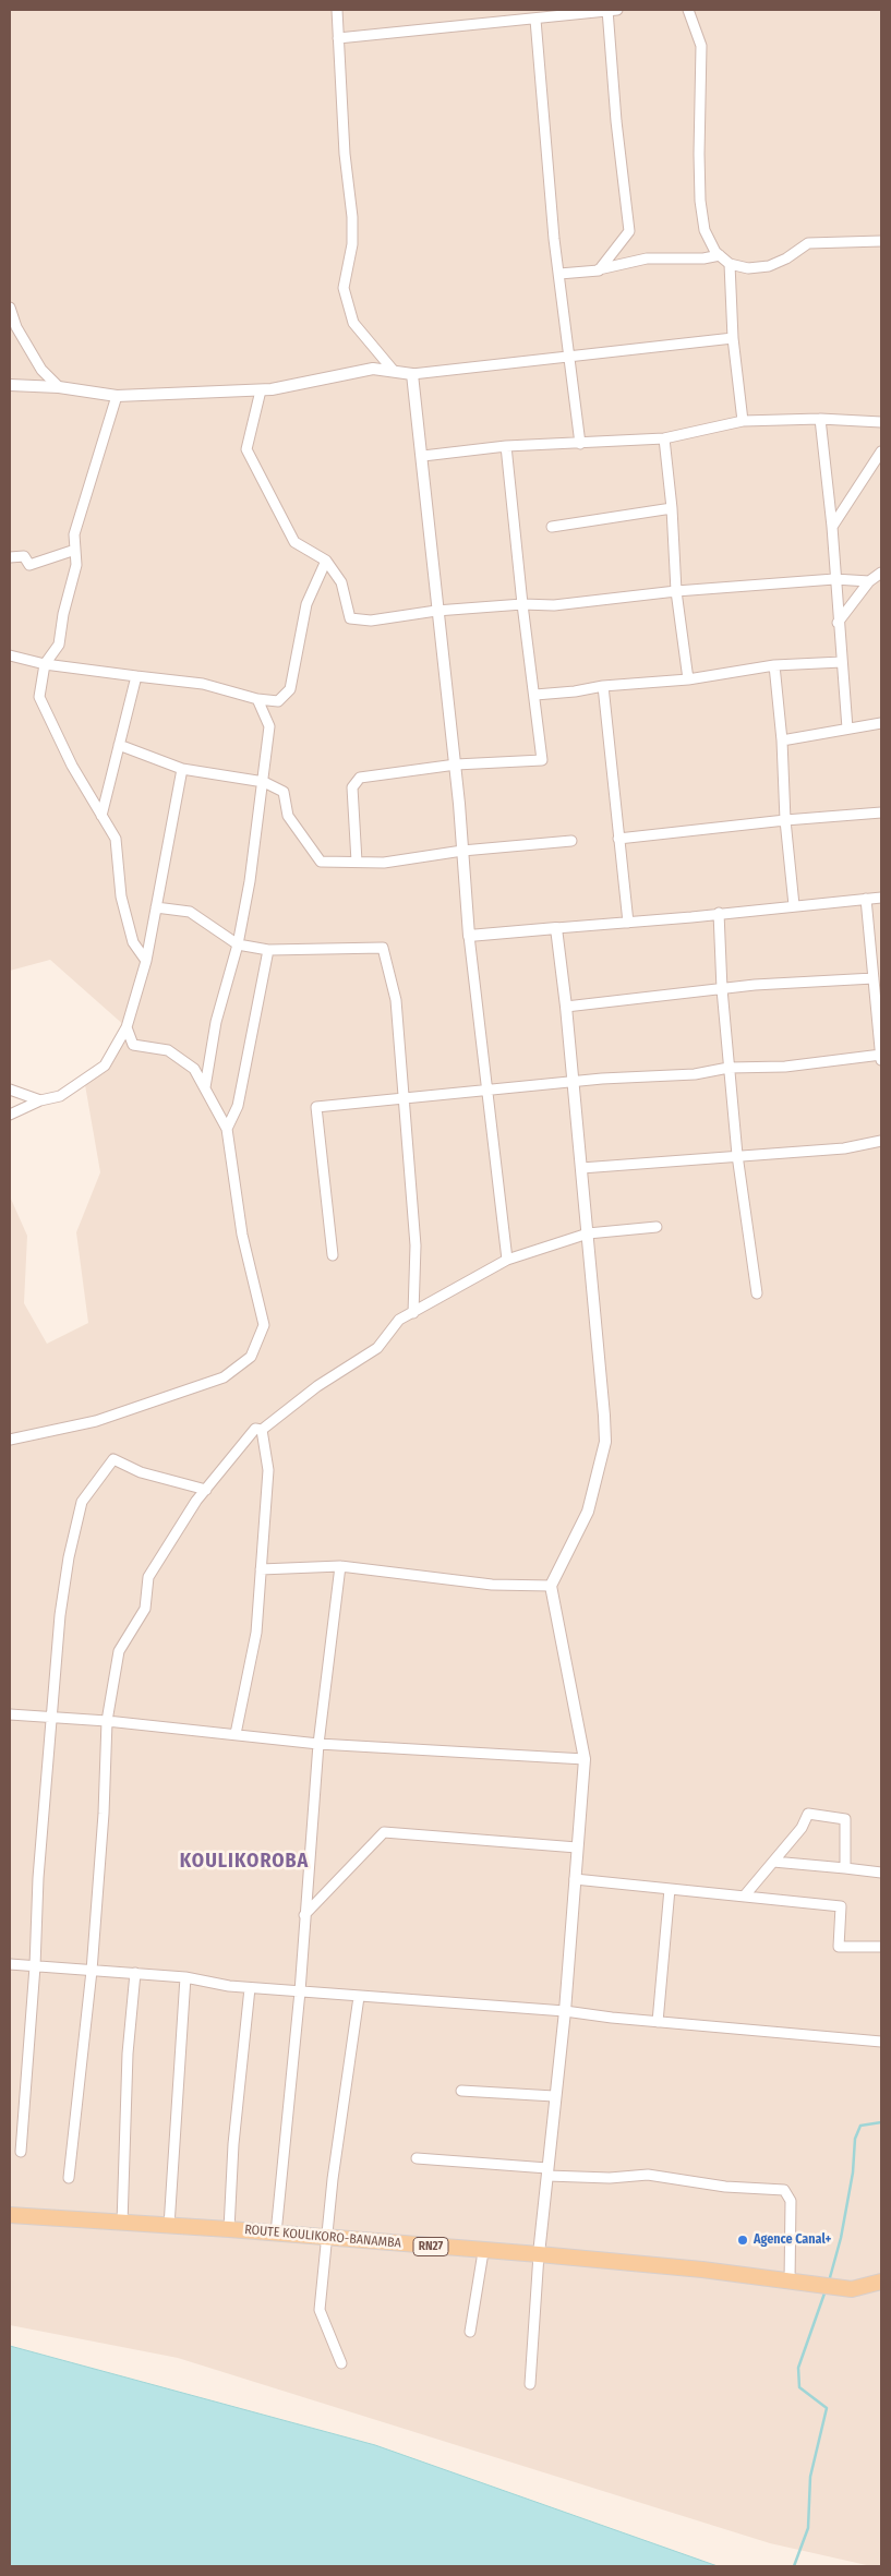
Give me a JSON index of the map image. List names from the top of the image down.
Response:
{
  "streets": {
    "main road": ["ROUTE KOULIKORO-BANAMBA", "RN27"]
  },
  "districts": ["KOULIKOROBA"],
  "places": ["Agence Canal+"]
}
